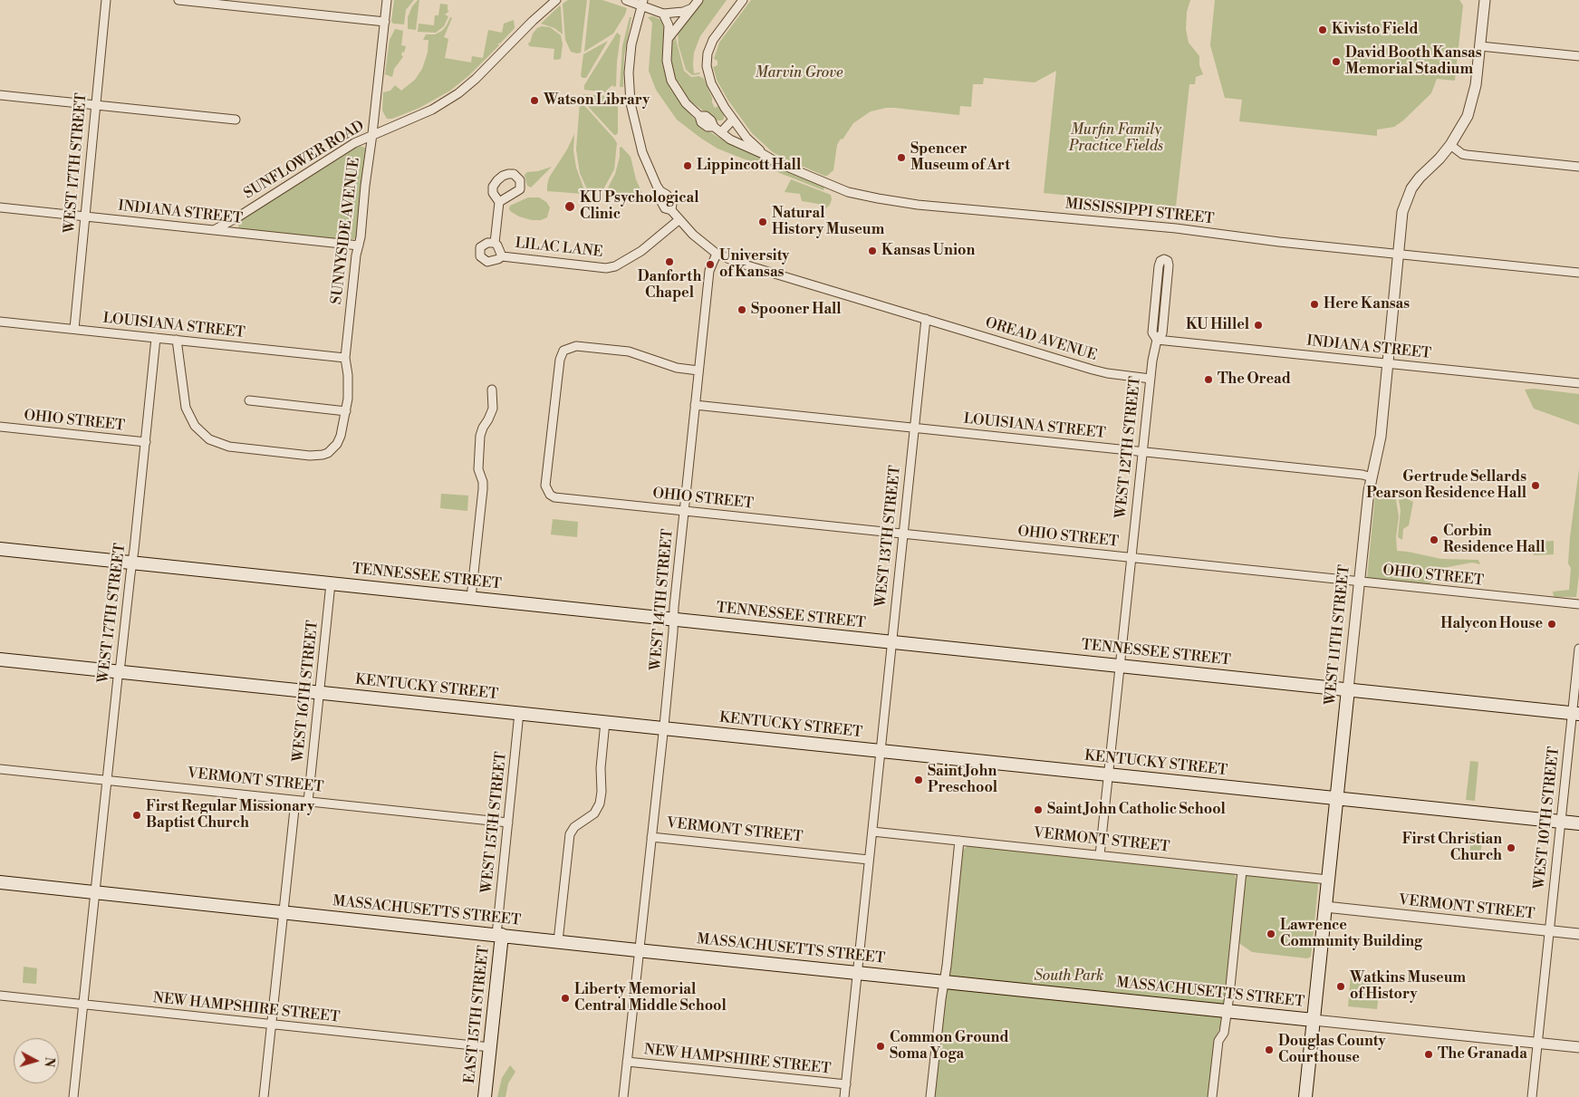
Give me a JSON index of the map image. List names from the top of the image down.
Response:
{
  "streets": {
    "main road": [
      "TENNESSEE STREET",
      "WEST 11TH STREET",
      "KENTUCKY STREET",
      "MASSACHUSETTS STREET",
      "EAST 15TH STREET"
    ],
    "street": [
      "SUNFLOWER ROAD",
      "WEST 17TH STREET",
      "MISSISSIPPI STREET",
      "INDIANA STREET",
      "SUNNYSIDE AVENUE",
      "LILAC LANE",
      "LOUISIANA STREET",
      "OREAD AVENUE",
      "OHIO STREET",
      "WEST 12TH STREET",
      "WEST 13TH STREET",
      "WEST 14TH STREET",
      "WEST 16TH STREET",
      "VERMONT STREET",
      "WEST 10TH STREET",
      "WEST 15TH STREET",
      "NEW HAMPSHIRE STREET"
    ]
  },
  "crossings": [
    ["SUNFLOWER ROAD", "INDIANA STREET"],
    ["SUNFLOWER ROAD", "SUNNYSIDE AVENUE"],
    ["WEST 17TH STREET", "INDIANA STREET"],
    ["WEST 17TH STREET", "LOUISIANA STREET"],
    ["WEST 17TH STREET", "OHIO STREET"],
    ["WEST 17TH STREET", "TENNESSEE STREET"],
    ["WEST 17TH STREET", "KENTUCKY STREET"],
    ["WEST 17TH STREET", "VERMONT STREET"],
    ["WEST 17TH STREET", "MASSACHUSETTS STREET"],
    ["WEST 17TH STREET", "NEW HAMPSHIRE STREET"],
    ["MISSISSIPPI STREET", "WEST 11TH STREET"],
    ["INDIANA STREET", "SUNNYSIDE AVENUE"],
    ["INDIANA STREET", "WEST 12TH STREET"],
    ["INDIANA STREET", "WEST 11TH STREET"],
    ["SUNNYSIDE AVENUE", "LOUISIANA STREET"],
    ["LILAC LANE", "OREAD AVENUE"],
    ["LOUISIANA STREET", "WEST 12TH STREET"],
    ["LOUISIANA STREET", "WEST 13TH STREET"],
    ["LOUISIANA STREET", "WEST 14TH STREET"],
    ["LOUISIANA STREET", "WEST 11TH STREET"],
    ["OREAD AVENUE", "WEST 12TH STREET"],
    ["OREAD AVENUE", "WEST 13TH STREET"],
    ["OREAD AVENUE", "WEST 14TH STREET"],
    ["OHIO STREET", "WEST 12TH STREET"],
    ["OHIO STREET", "WEST 13TH STREET"],
    ["OHIO STREET", "WEST 14TH STREET"],
    ["OHIO STREET", "WEST 11TH STREET"],
    ["WEST 12TH STREET", "TENNESSEE STREET"],
    ["WEST 12TH STREET", "KENTUCKY STREET"],
    ["WEST 12TH STREET", "VERMONT STREET"],
    ["WEST 13TH STREET", "TENNESSEE STREET"],
    ["WEST 13TH STREET", "KENTUCKY STREET"],
    ["WEST 13TH STREET", "VERMONT STREET"],
    ["WEST 13TH STREET", "MASSACHUSETTS STREET"],
    ["WEST 13TH STREET", "NEW HAMPSHIRE STREET"],
    ["TENNESSEE STREET", "WEST 14TH STREET"],
    ["TENNESSEE STREET", "WEST 11TH STREET"],
    ["TENNESSEE STREET", "WEST 16TH STREET"],
    ["TENNESSEE STREET", "WEST 10TH STREET"],
    ["WEST 14TH STREET", "KENTUCKY STREET"],
    ["WEST 14TH STREET", "VERMONT STREET"],
    ["WEST 14TH STREET", "MASSACHUSETTS STREET"],
    ["WEST 14TH STREET", "NEW HAMPSHIRE STREET"],
    ["WEST 11TH STREET", "KENTUCKY STREET"],
    ["WEST 11TH STREET", "VERMONT STREET"],
    ["WEST 11TH STREET", "MASSACHUSETTS STREET"],
    ["KENTUCKY STREET", "WEST 16TH STREET"],
    ["KENTUCKY STREET", "WEST 10TH STREET"],
    ["KENTUCKY STREET", "WEST 15TH STREET"],
    ["WEST 16TH STREET", "VERMONT STREET"],
    ["VERMONT STREET", "WEST 10TH STREET"],
    ["VERMONT STREET", "WEST 15TH STREET"],
    ["WEST 10TH STREET", "MASSACHUSETTS STREET"],
    ["WEST 15TH STREET", "MASSACHUSETTS STREET"],
    ["WEST 15TH STREET", "EAST 15TH STREET"],
    ["MASSACHUSETTS STREET", "EAST 15TH STREET"],
    ["NEW HAMPSHIRE STREET", "EAST 15TH STREET"]
  ],
  "parks": ["Marvin Grove", "Murfin Family Practice Fields", "South Park"],
  "places": [
    "Kivisto Field",
    "David Booth Kansas Memorial Stadium",
    "Watson Library",
    "Spencer Museum of Art",
    "Lippincott Hall",
    "KU Psychological Clinic",
    "Natural History Museum",
    "Kansas Union",
    "Danforth Chapel",
    "University of Kansas",
    "Here Kansas",
    "Spooner Hall",
    "KU Hillel",
    "The Oread",
    "Gertrude Sellards Pearson Residence Hall",
    "Corbin Residence Hall",
    "Halycon House",
    "Saint John Preschool",
    "Saint John Catholic School",
    "First Regular Missionary Baptist Church",
    "First Christian Church",
    "Lawrence Community Building",
    "Watkins Museum of History",
    "Liberty Memorial Central Middle School",
    "Common Ground Soma Yoga",
    "Douglas County Courthouse",
    "The Granada"
  ],
  "north": "right"
}
